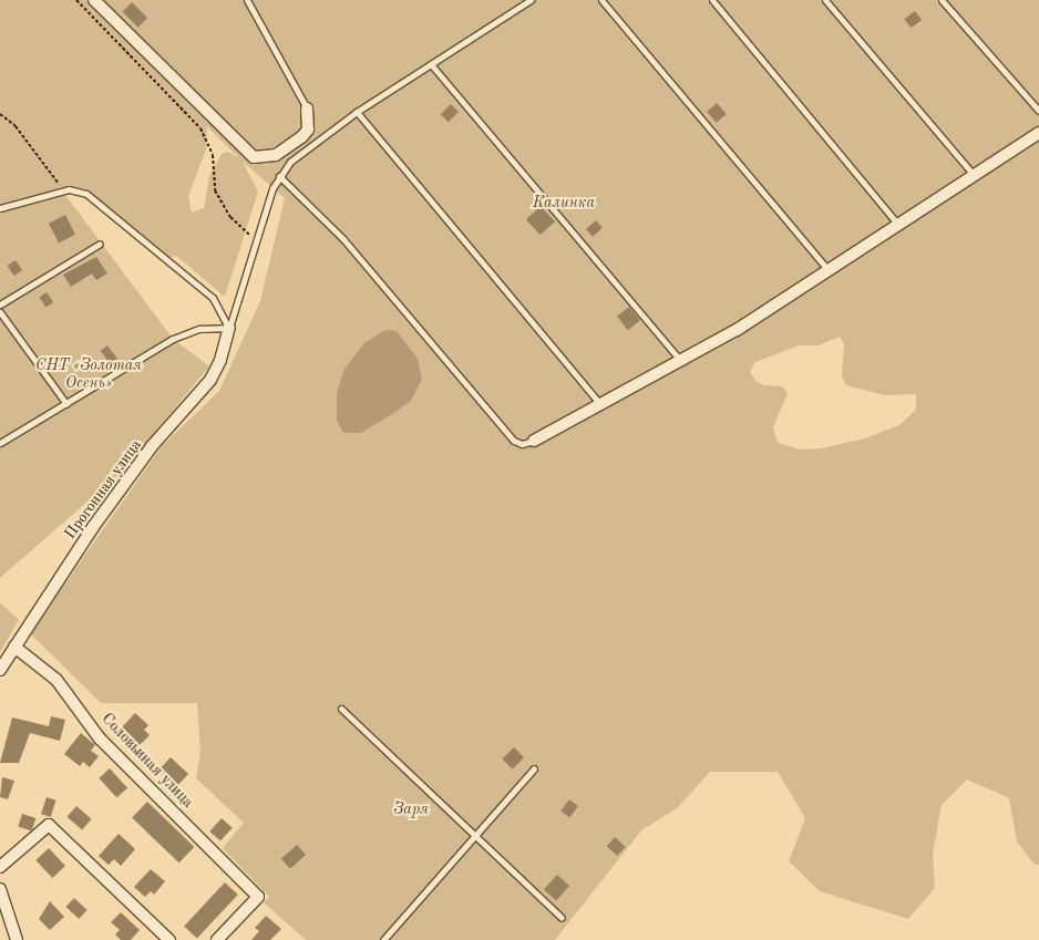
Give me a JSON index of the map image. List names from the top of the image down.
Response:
{
  "streets": {
    "street": ["Прогонная улица", "Соловьиная улица"]
  },
  "crossings": [
    ["Прогонная улица", "Соловьиная улица"]
  ],
  "parks": ["Калинка", "СНТ «Золотая Осень»", "Заря"]
}
